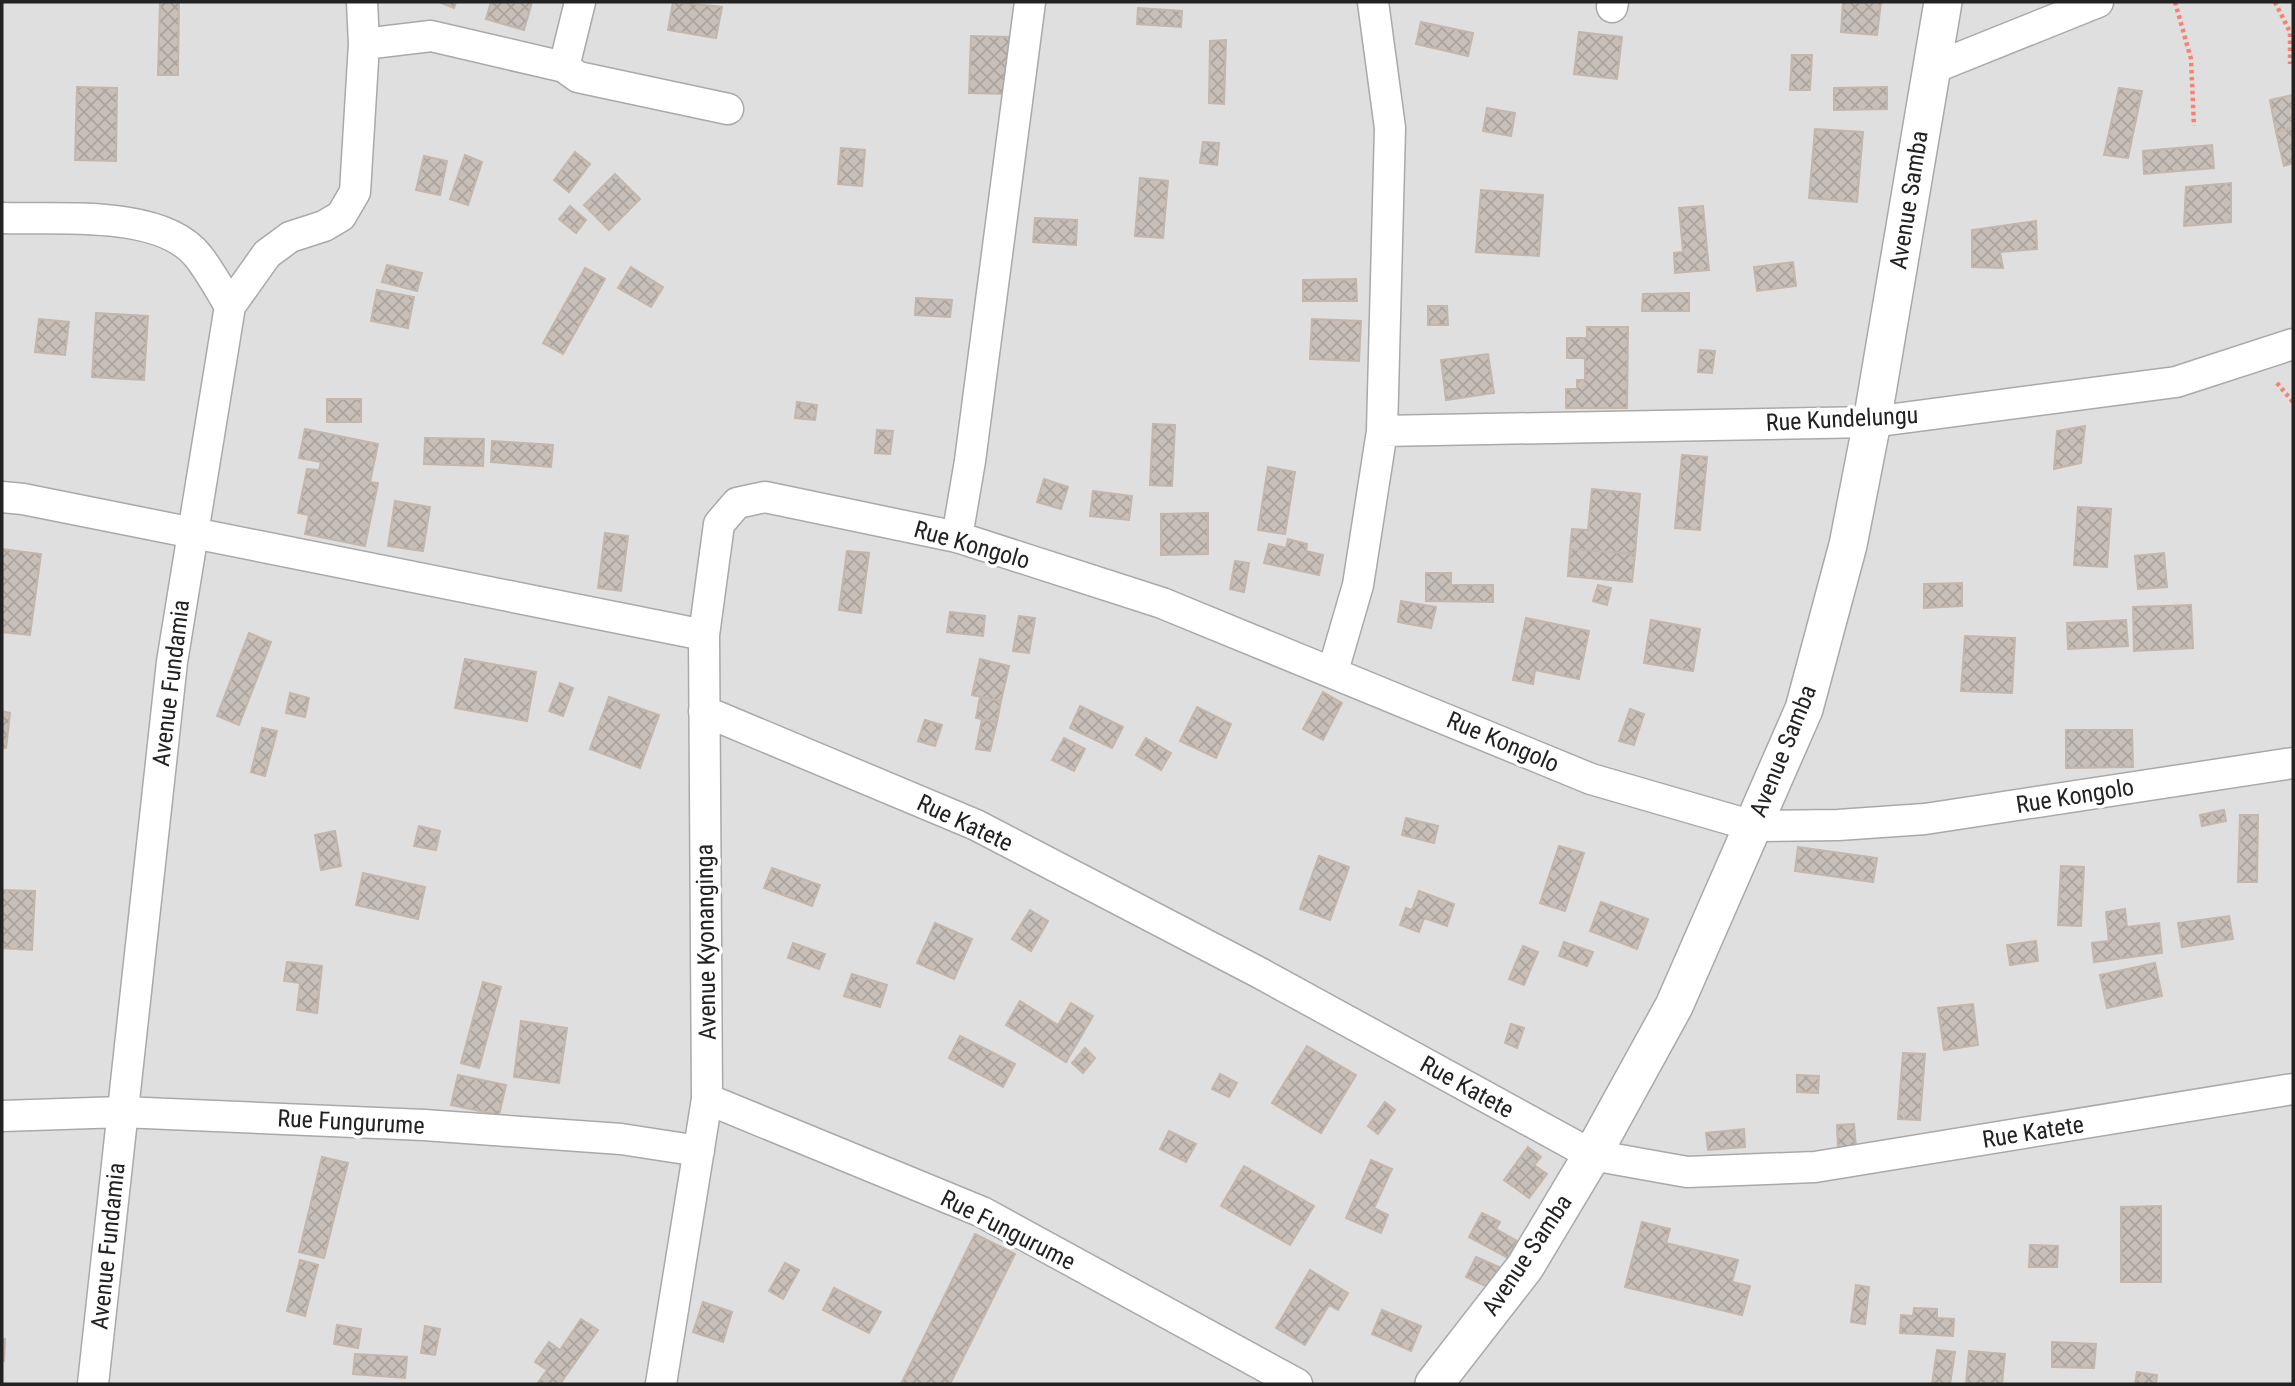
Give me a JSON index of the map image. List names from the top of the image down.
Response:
{
  "streets": {
    "street": [
      "Avenue Samba",
      "Rue Kundelungu",
      "Rue Kongolo",
      "Avenue Fundamia",
      "Rue Katete",
      "Avenue Kyonanginga",
      "Rue Fungurume"
    ]
  },
  "crossings": [
    ["Avenue Samba", "Rue Kundelungu"],
    ["Avenue Samba", "Rue Kongolo"],
    ["Avenue Samba", "Rue Katete"],
    ["Rue Kongolo", "Avenue Kyonanginga"],
    ["Avenue Fundamia", "Rue Fungurume"],
    ["Rue Katete", "Avenue Kyonanginga"],
    ["Avenue Kyonanginga", "Rue Fungurume"]
  ]
}
